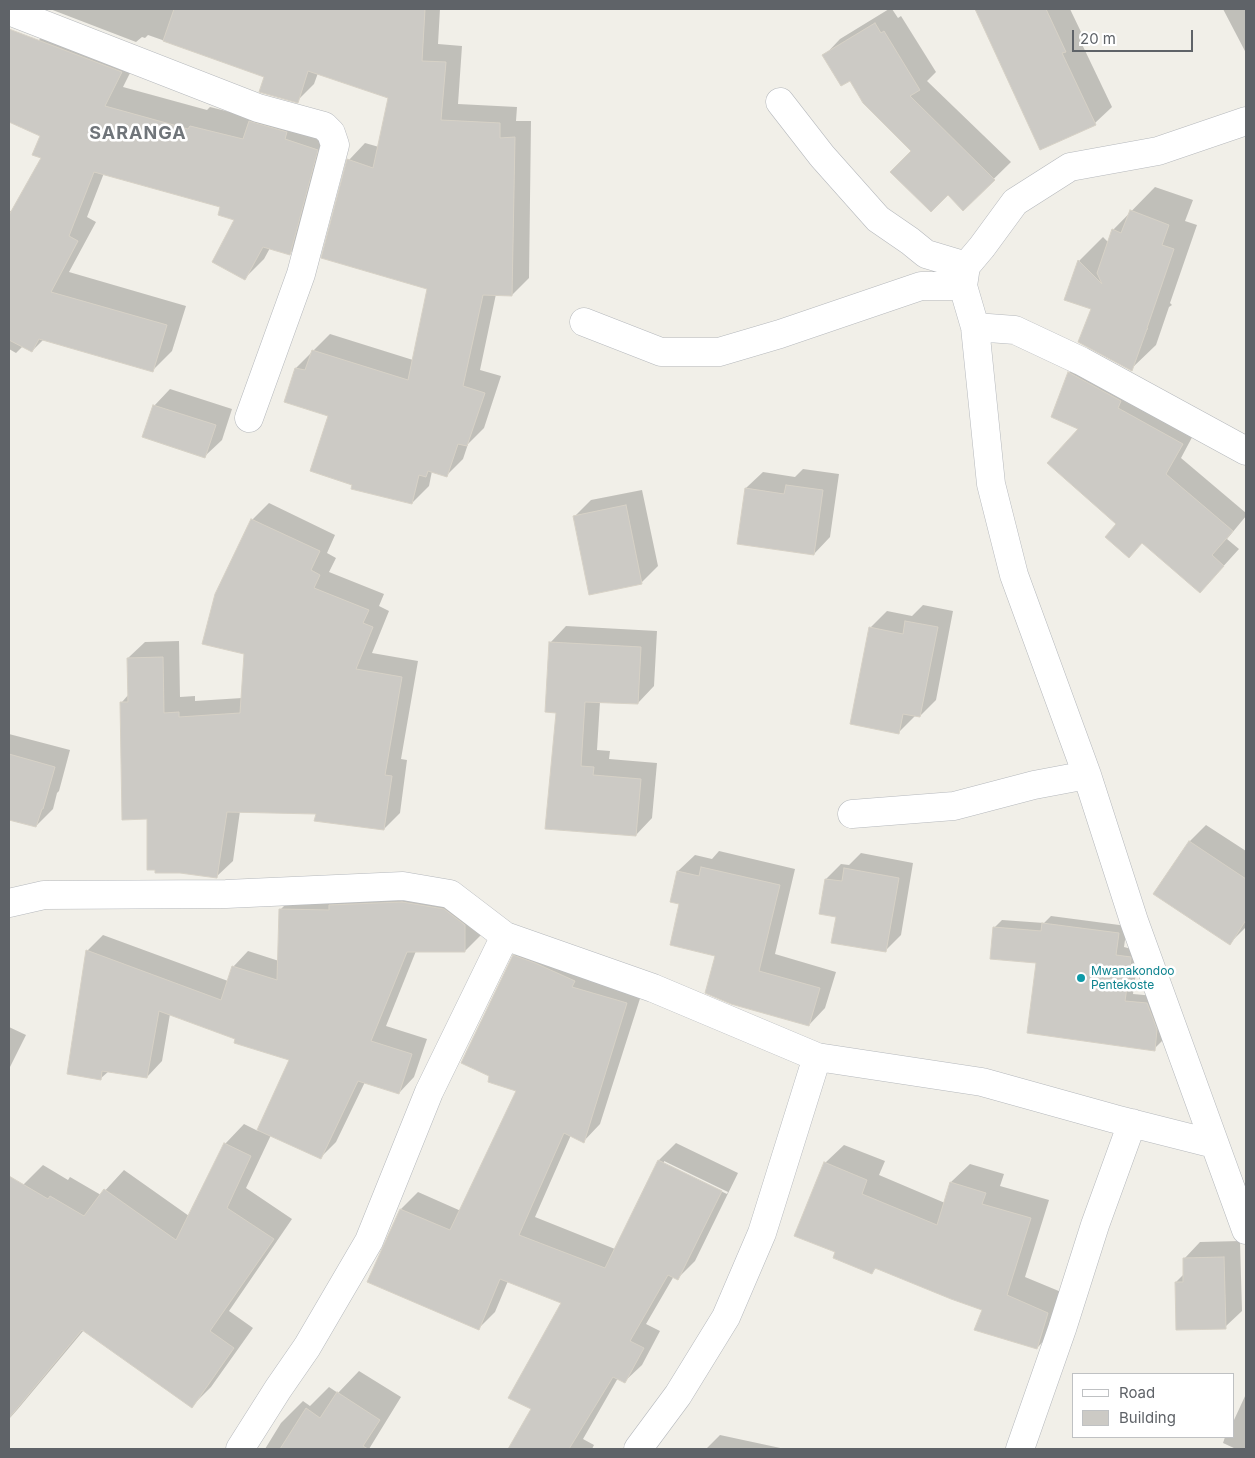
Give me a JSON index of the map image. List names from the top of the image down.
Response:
{
  "districts": ["SARANGA"],
  "places": ["Mwanakondoo Pentekoste"],
  "legend": ["Road", "Building"],
  "scale_bar": "20 m"
}
